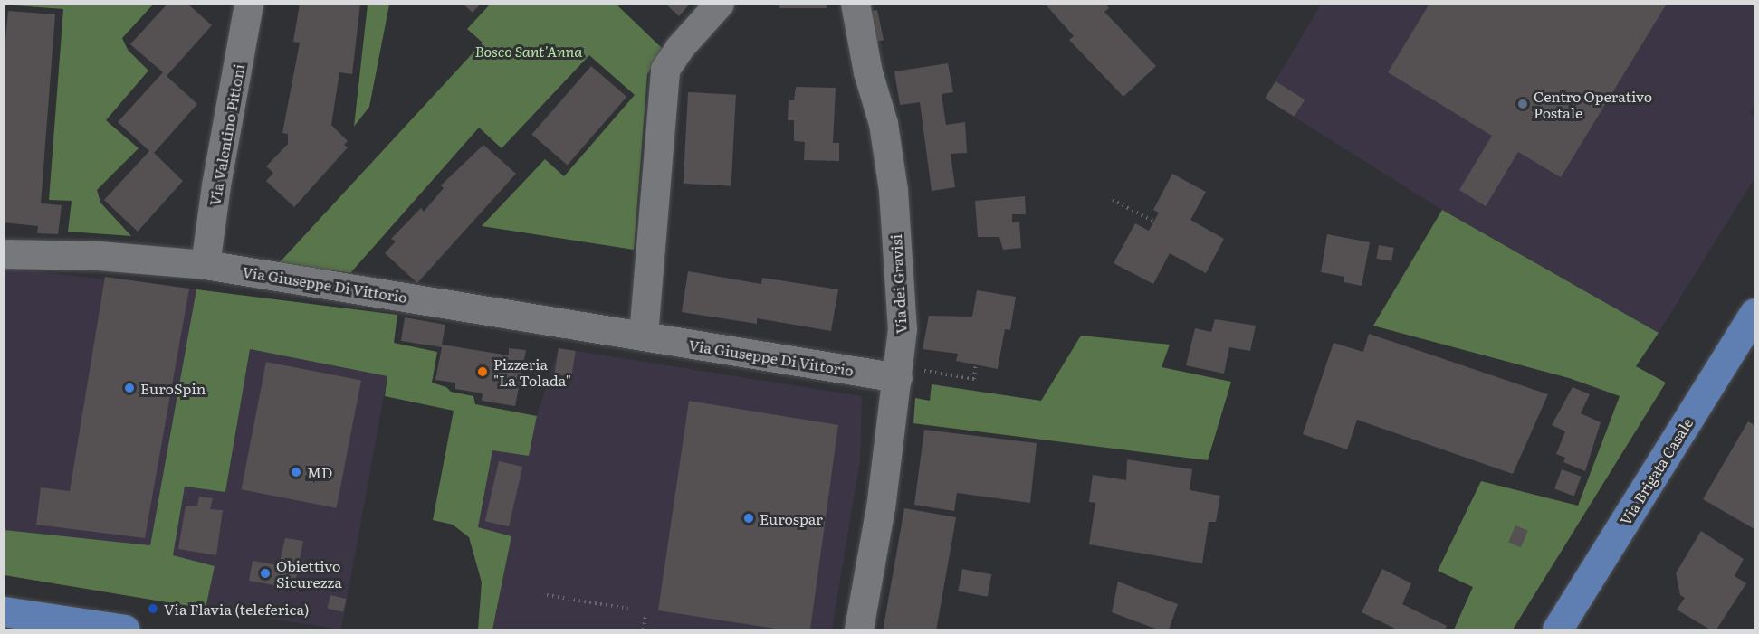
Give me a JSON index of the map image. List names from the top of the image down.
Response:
{
  "streets": {
    "main road": ["Via Brigata Casale"],
    "street": ["Via Valentino Pittoni", "Via Giuseppe Di Vittorio", "Via dei Gravisi"]
  },
  "crossings": [
    ["Via Valentino Pittoni", "Via Giuseppe Di Vittorio"],
    ["Via Giuseppe Di Vittorio", "Via dei Gravisi"]
  ],
  "parks": ["Bosco Sant'Anna"],
  "places": [
    "Centro Operativo Postale",
    "Pizzeria \"La Tolada\"",
    "EuroSpin",
    "MD",
    "Eurospar",
    "Obiettivo Sicurezza",
    "Via Flavia (teleferica)"
  ]
}
